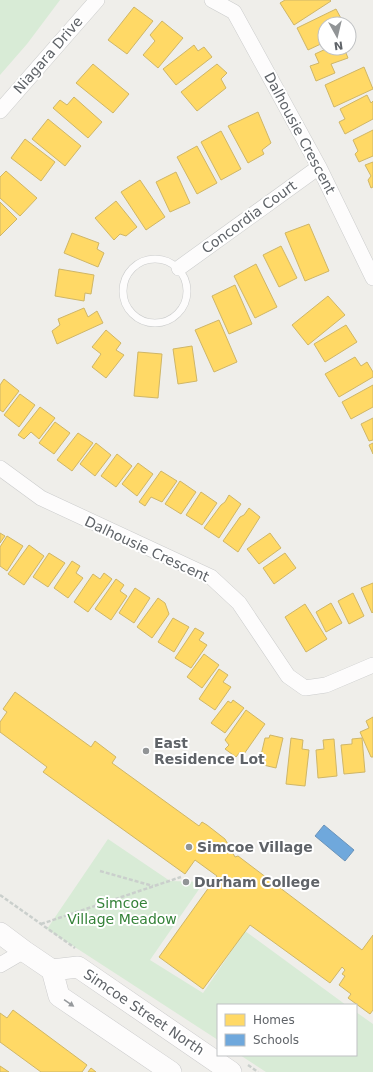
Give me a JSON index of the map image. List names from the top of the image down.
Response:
{
  "streets": {
    "main road": ["Simcoe Street North"],
    "street": ["Niagara Drive", "Dalhousie Crescent", "Concordia Court"]
  },
  "crossings": [
    ["Dalhousie Crescent", "Concordia Court"]
  ],
  "parks": ["Simcoe Village Meadow"],
  "places": ["East Residence Lot", "Simcoe Village", "Durham College"],
  "legend": ["Homes", "Schools"],
  "north": "bottom"
}
